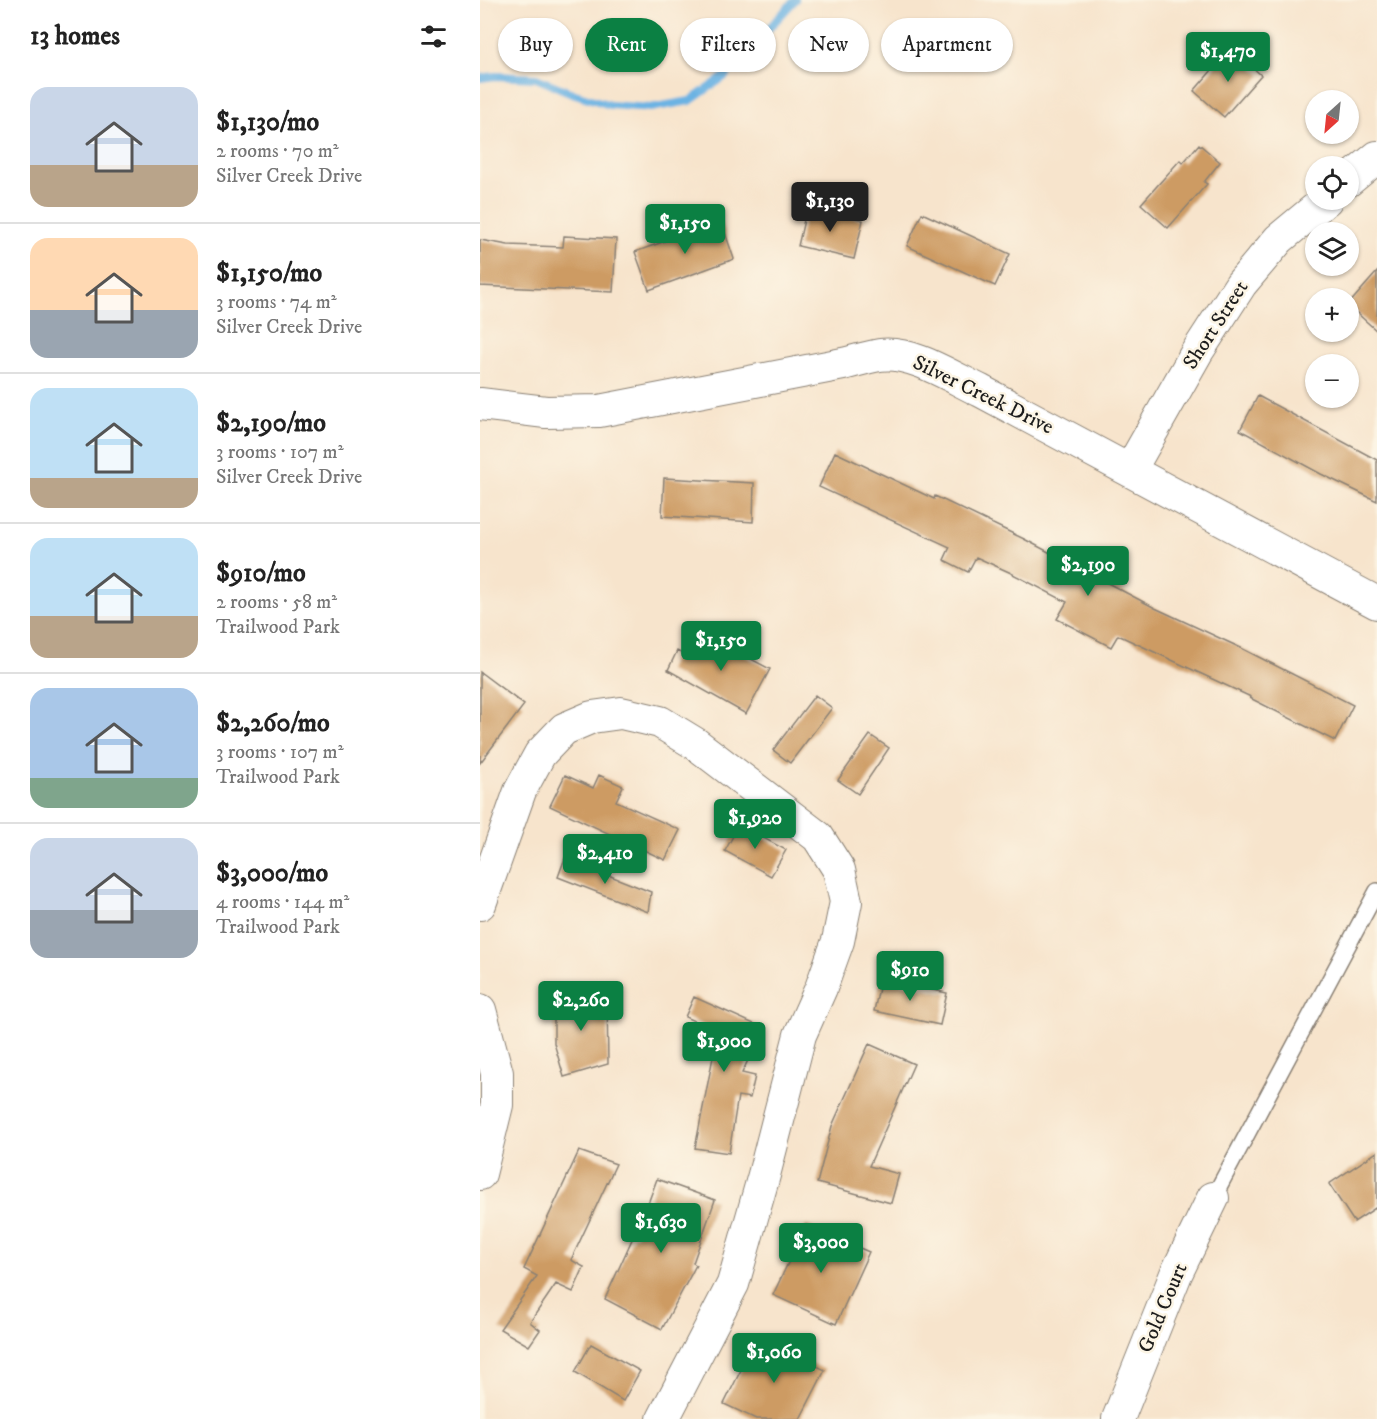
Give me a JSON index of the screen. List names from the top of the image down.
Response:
{
  "streets": {
    "street": ["Short Street", "Silver Creek Drive", "Gold Court"]
  },
  "crossings": [
    ["Short Street", "Silver Creek Drive"]
  ],
  "north": "bottom left",
  "page": {
    "heading": "13 homes",
    "chip": [
      "Buy",
      "Rent",
      "Filters",
      "New",
      "Apartment"
    ],
    "price": [
      "$1,470",
      "$1,130",
      "$1,150",
      "$2,190",
      "$1,150",
      "$1,920",
      "$2,410",
      "$910",
      "$2,260",
      "$1,900",
      "$1,630",
      "$3,000",
      "$1,060"
    ],
    "list": [
      {
        "name": "$1,130/mo",
        "note": "2 rooms · 70 m² · Silver Creek Drive"
      },
      {
        "name": "$1,150/mo",
        "note": "3 rooms · 74 m² · Silver Creek Drive"
      },
      {
        "name": "$2,190/mo",
        "note": "3 rooms · 107 m² · Silver Creek Drive"
      },
      {
        "name": "$910/mo",
        "note": "2 rooms · 58 m² · Trailwood Park"
      },
      {
        "name": "$2,260/mo",
        "note": "3 rooms · 107 m² · Trailwood Park"
      },
      {
        "name": "$3,000/mo",
        "note": "4 rooms · 144 m² · Trailwood Park"
      }
    ],
    "map_buttons": ["+", "−"]
  }
}
